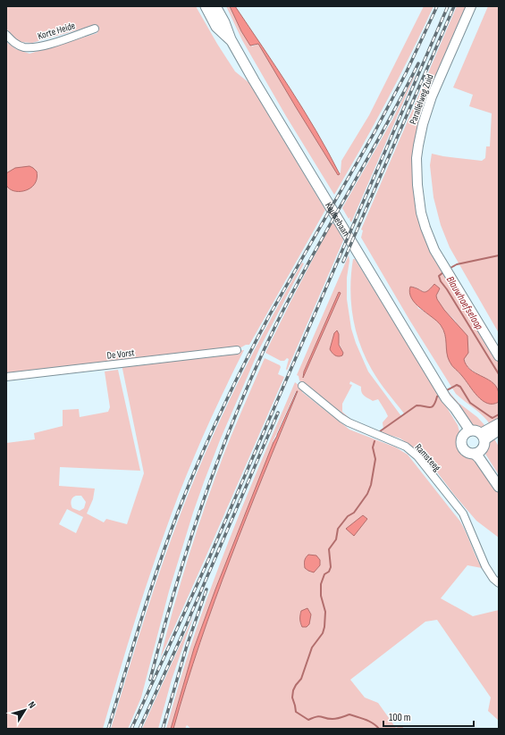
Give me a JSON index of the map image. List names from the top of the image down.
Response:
{
  "streets": {
    "main road": ["Keulsebaan"],
    "street": [
      "Korte Heide",
      "Parallelweg Zuid",
      "De Vorst",
      "Ramsteeg"
    ]
  },
  "water": ["Blauwhoefseloop"],
  "scale_bar": "100 m",
  "north": "top right"
}
